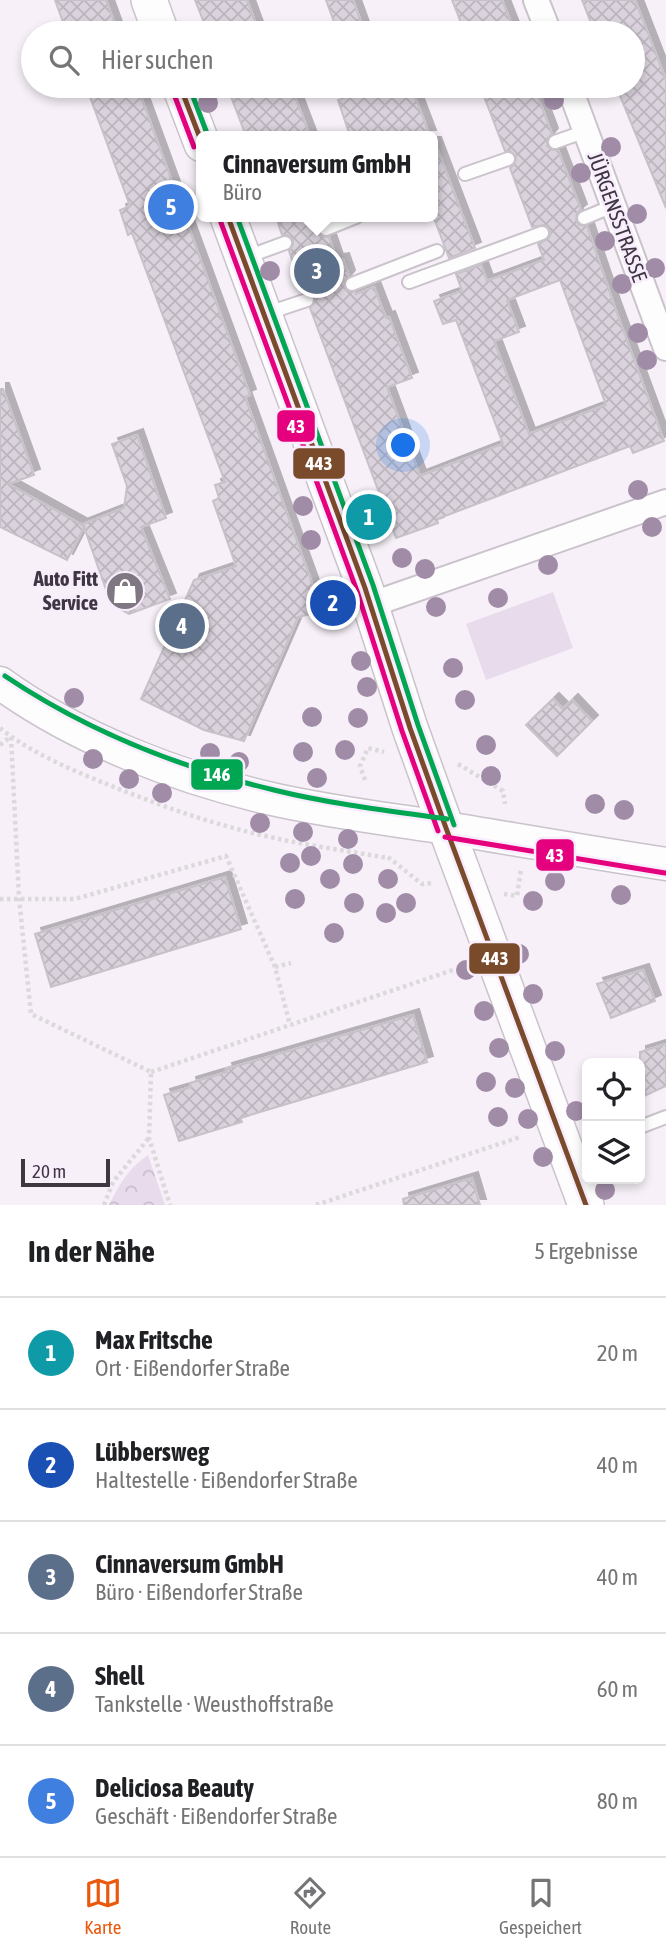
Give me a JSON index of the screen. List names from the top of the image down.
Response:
{
  "streets": {
    "street": ["JÜRGENSSTRASSE"]
  },
  "places": {
    "shop": ["Auto Fitt Service"]
  },
  "lines": ["transit line 443", "transit line 43", "transit line 146"],
  "scale_bar": "20 m",
  "page": {
    "search": "Hier suchen",
    "popup": ["Cinnaversum GmbH", "Büro"],
    "pins": [
      "5",
      "3",
      "1",
      "2",
      "4"
    ],
    "scale": "20 m",
    "heading": ["In der Nähe", "5 Ergebnisse"],
    "list": [
      {
        "mark": "1",
        "name": "Max Fritsche",
        "note": "Ort · Eißendorfer Straße",
        "value": "20 m"
      },
      {
        "mark": "2",
        "name": "Lübbersweg",
        "note": "Haltestelle · Eißendorfer Straße",
        "value": "40 m"
      },
      {
        "mark": "3",
        "name": "Cinnaversum GmbH",
        "note": "Büro · Eißendorfer Straße",
        "value": "40 m"
      },
      {
        "mark": "4",
        "name": "Shell",
        "note": "Tankstelle · Weusthoffstraße",
        "value": "60 m"
      },
      {
        "mark": "5",
        "name": "Deliciosa Beauty",
        "note": "Geschäft · Eißendorfer Straße",
        "value": "80 m"
      }
    ],
    "nav": ["Karte", "Route", "Gespeichert"]
  }
}
